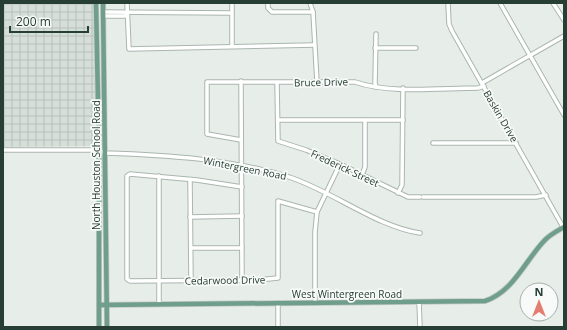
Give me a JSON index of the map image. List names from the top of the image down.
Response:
{
  "streets": {
    "main road": ["North Houston School Road", "West Wintergreen Road"],
    "street": [
      "Bruce Drive",
      "Baskin Drive",
      "Wintergreen Road",
      "Frederick Street",
      "Cedarwood Drive"
    ]
  },
  "crossings": [
    ["Bruce Drive", "Baskin Drive"],
    ["Bruce Drive", "Frederick Street"],
    ["Baskin Drive", "Frederick Street"],
    ["Baskin Drive", "West Wintergreen Road"],
    ["North Houston School Road", "Wintergreen Road"],
    ["North Houston School Road", "West Wintergreen Road"]
  ],
  "scale_bar": "200 m",
  "north": "top"
}
